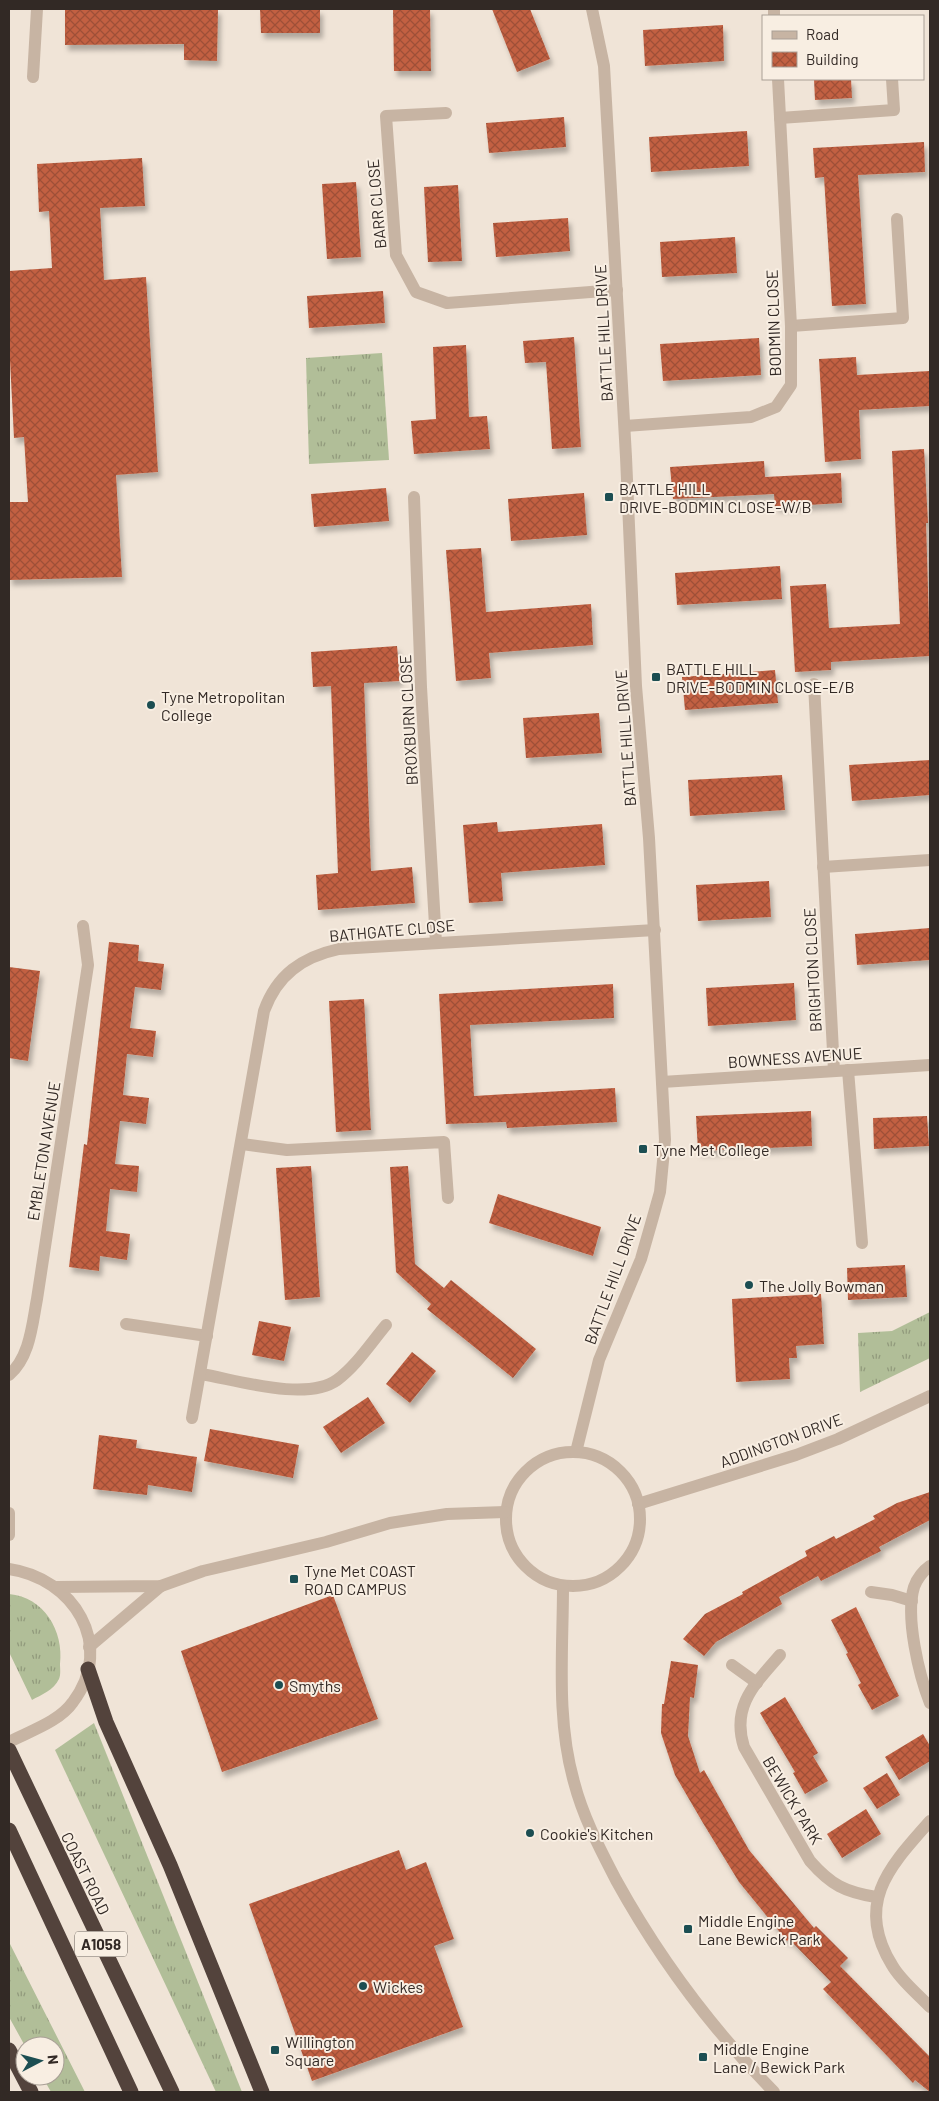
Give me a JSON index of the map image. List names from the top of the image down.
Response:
{
  "streets": {
    "highway": ["COAST ROAD", "A1058"],
    "street": [
      "BARR CLOSE",
      "BODMIN CLOSE",
      "BATTLE HILL DRIVE",
      "BROXBURN CLOSE",
      "BATHGATE CLOSE",
      "BRIGHTON CLOSE",
      "BOWNESS AVENUE",
      "EMBLETON AVENUE",
      "ADDINGTON DRIVE",
      "BEWICK PARK"
    ]
  },
  "crossings": [
    ["BARR CLOSE", "BATTLE HILL DRIVE"],
    ["BODMIN CLOSE", "BATTLE HILL DRIVE"],
    ["BATTLE HILL DRIVE", "BATHGATE CLOSE"],
    ["BATTLE HILL DRIVE", "BOWNESS AVENUE"],
    ["BATTLE HILL DRIVE", "ADDINGTON DRIVE"],
    ["BROXBURN CLOSE", "BATHGATE CLOSE"],
    ["BRIGHTON CLOSE", "BOWNESS AVENUE"]
  ],
  "places": {
    "transit": [
      "BATTLE HILL DRIVE-BODMIN CLOSE-W/B",
      "BATTLE HILL DRIVE-BODMIN CLOSE-E/B",
      "Tyne Met College",
      "Tyne Met COAST ROAD CAMPUS",
      "Middle Engine Lane Bewick Park",
      "Willington Square",
      "Middle Engine Lane / Bewick Park"
    ],
    "other": [
      "Tyne Metropolitan College",
      "The Jolly Bowman",
      "Smyths",
      "Cookie's Kitchen",
      "Wickes"
    ]
  },
  "legend": ["Road", "Building"],
  "north": "right"
}
